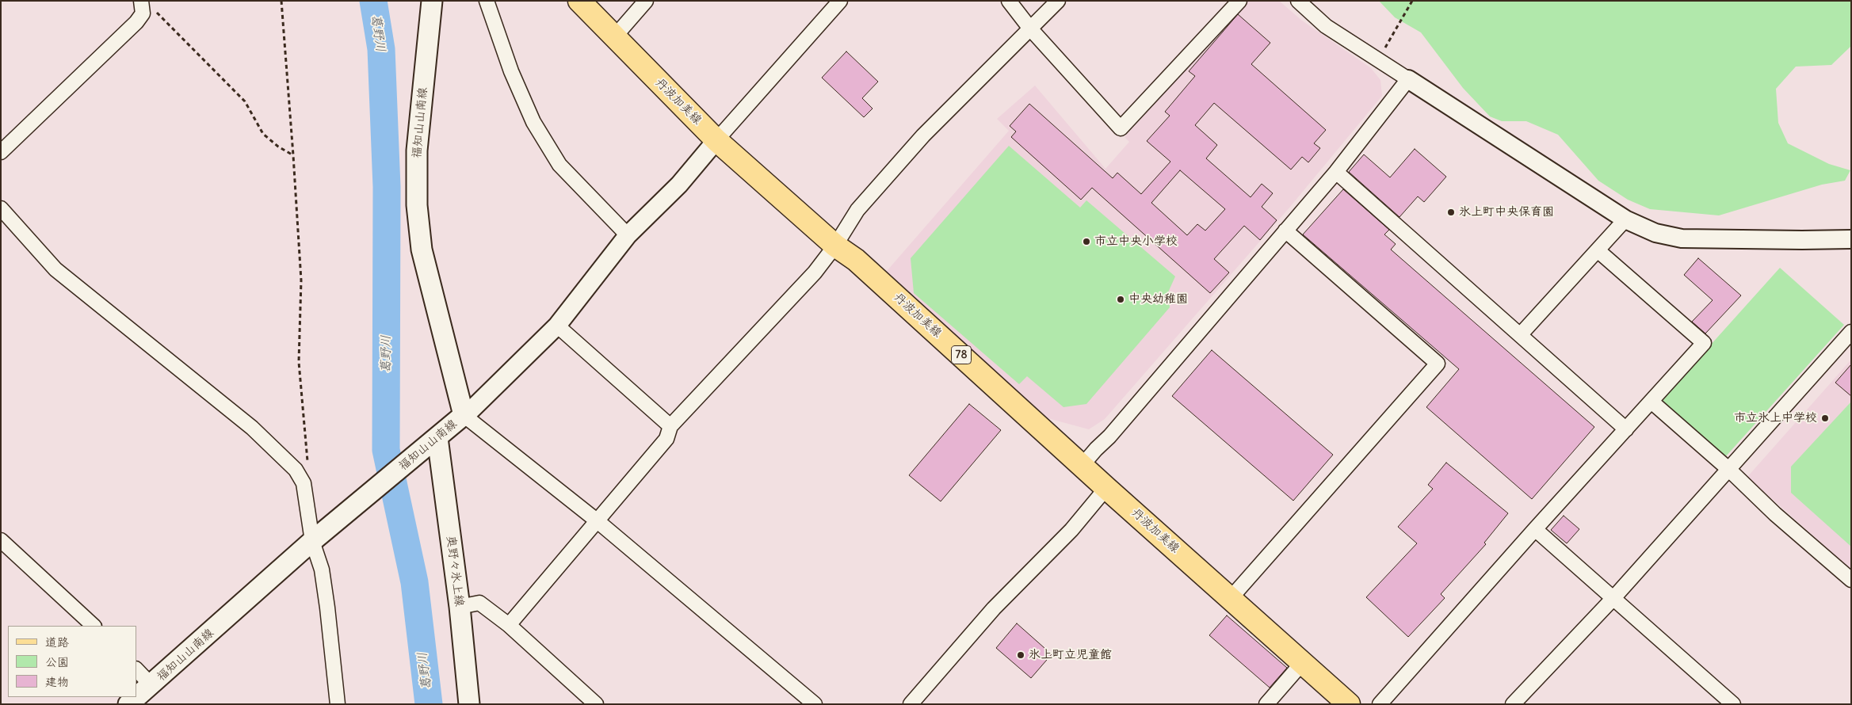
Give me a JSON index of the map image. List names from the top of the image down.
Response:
{
  "streets": {
    "main road": [
      "丹波加美線",
      "福知山山南線",
      "78",
      "奥野々氷上線"
    ]
  },
  "crossings": [
    ["福知山山南線", "奥野々氷上線"]
  ],
  "water": ["葛野川"],
  "places": [
    "氷上町中央保育園",
    "市立中央小学校",
    "中央幼稚園",
    "市立氷上中学校",
    "氷上町立児童館"
  ],
  "legend": ["道路", "公園", "建物"]
}
